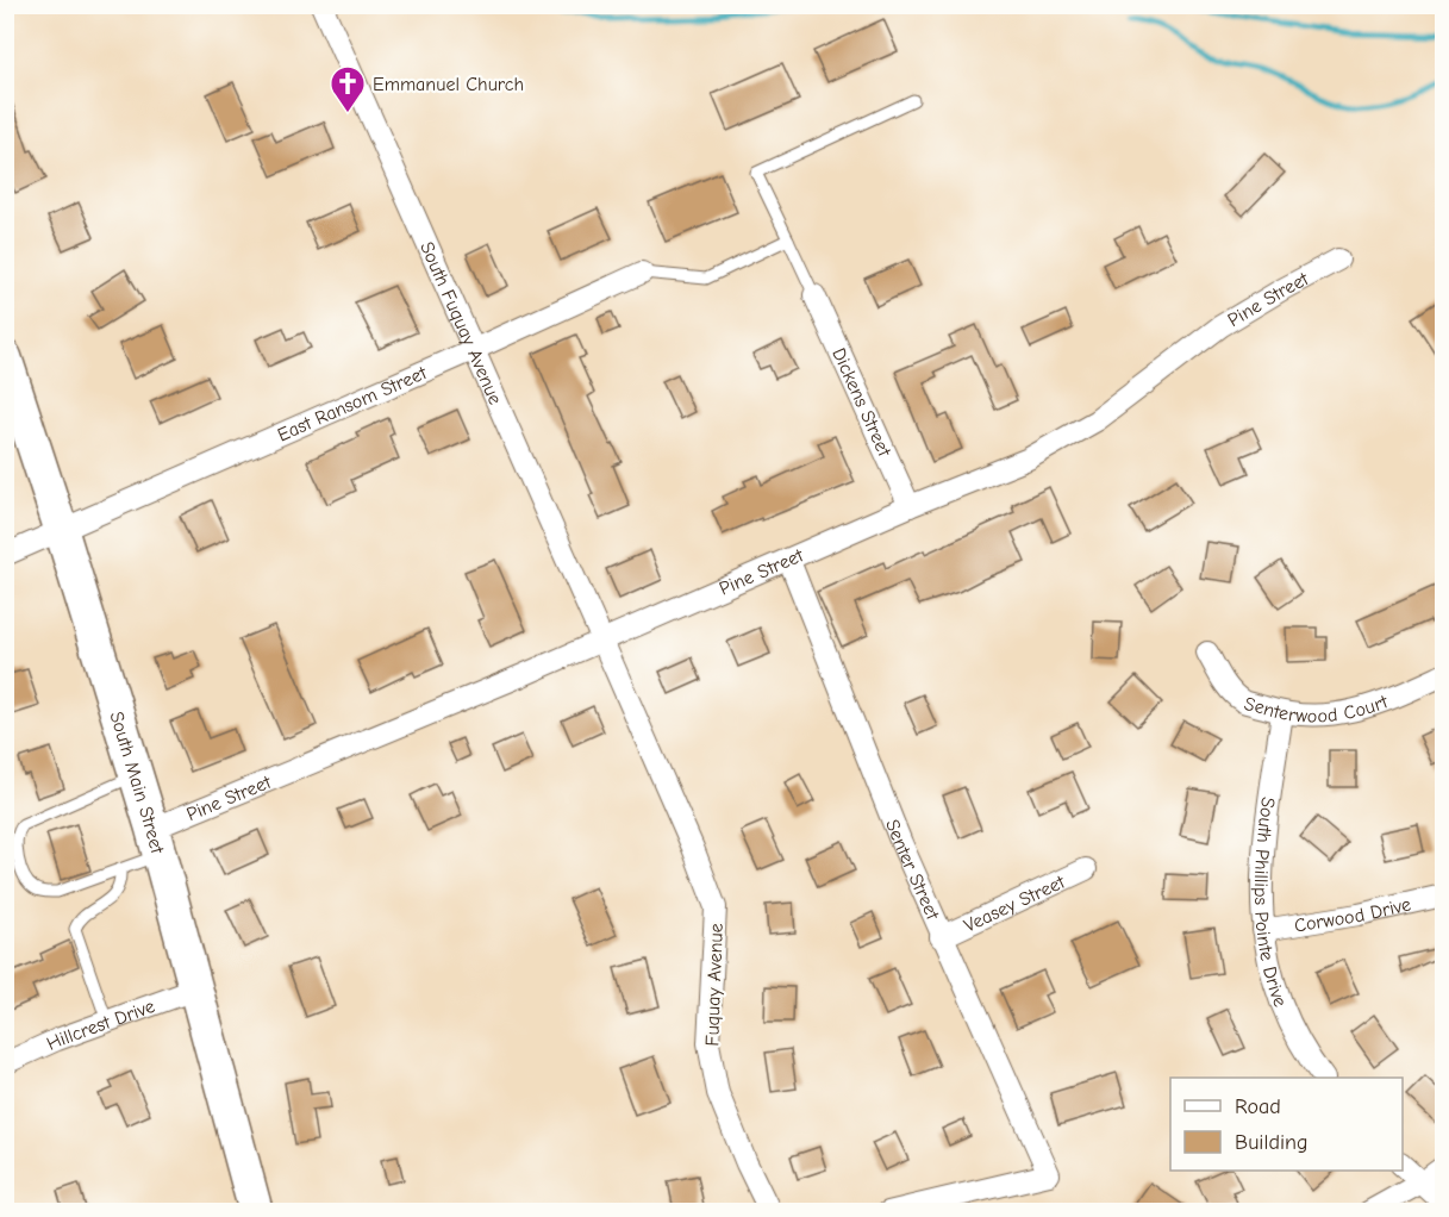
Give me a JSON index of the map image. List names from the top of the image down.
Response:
{
  "streets": {
    "main road": ["South Main Street"],
    "street": [
      "Pine Street",
      "South Fuquay Avenue",
      "Dickens Street",
      "East Ransom Street",
      "Senterwood Court",
      "Senter Street",
      "South Phillips Pointe Drive",
      "Veasey Street",
      "Corwood Drive",
      "Fuquay Avenue",
      "Hillcrest Drive"
    ]
  },
  "crossings": [
    ["Pine Street", "South Fuquay Avenue"],
    ["Pine Street", "Dickens Street"],
    ["Pine Street", "South Main Street"],
    ["Pine Street", "Senter Street"],
    ["Pine Street", "Fuquay Avenue"],
    ["South Fuquay Avenue", "East Ransom Street"],
    ["South Fuquay Avenue", "Fuquay Avenue"],
    ["East Ransom Street", "South Main Street"],
    ["Senterwood Court", "South Phillips Pointe Drive"],
    ["South Main Street", "Hillcrest Drive"],
    ["Senter Street", "Veasey Street"],
    ["South Phillips Pointe Drive", "Corwood Drive"]
  ],
  "places": {
    "church": ["Emmanuel Church"]
  },
  "legend": ["Road", "Building"]
}
